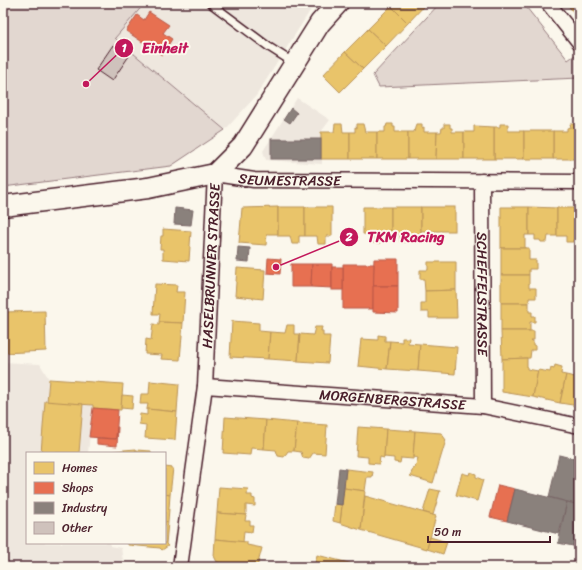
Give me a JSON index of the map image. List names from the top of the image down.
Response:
{
  "streets": {
    "street": [
      "SEUMESTRASSE",
      "HASELBRUNNER STRASSE",
      "SCHEFFELSTRASSE",
      "MORGENBERGSTRASSE"
    ]
  },
  "crossings": [
    ["SEUMESTRASSE", "HASELBRUNNER STRASSE"],
    ["SEUMESTRASSE", "SCHEFFELSTRASSE"],
    ["HASELBRUNNER STRASSE", "MORGENBERGSTRASSE"],
    ["SCHEFFELSTRASSE", "MORGENBERGSTRASSE"]
  ],
  "places": ["Einheit", "TKM Racing"],
  "legend": [
    "Homes",
    "Shops",
    "Industry",
    "Other"
  ],
  "scale_bar": "50 m"
}
